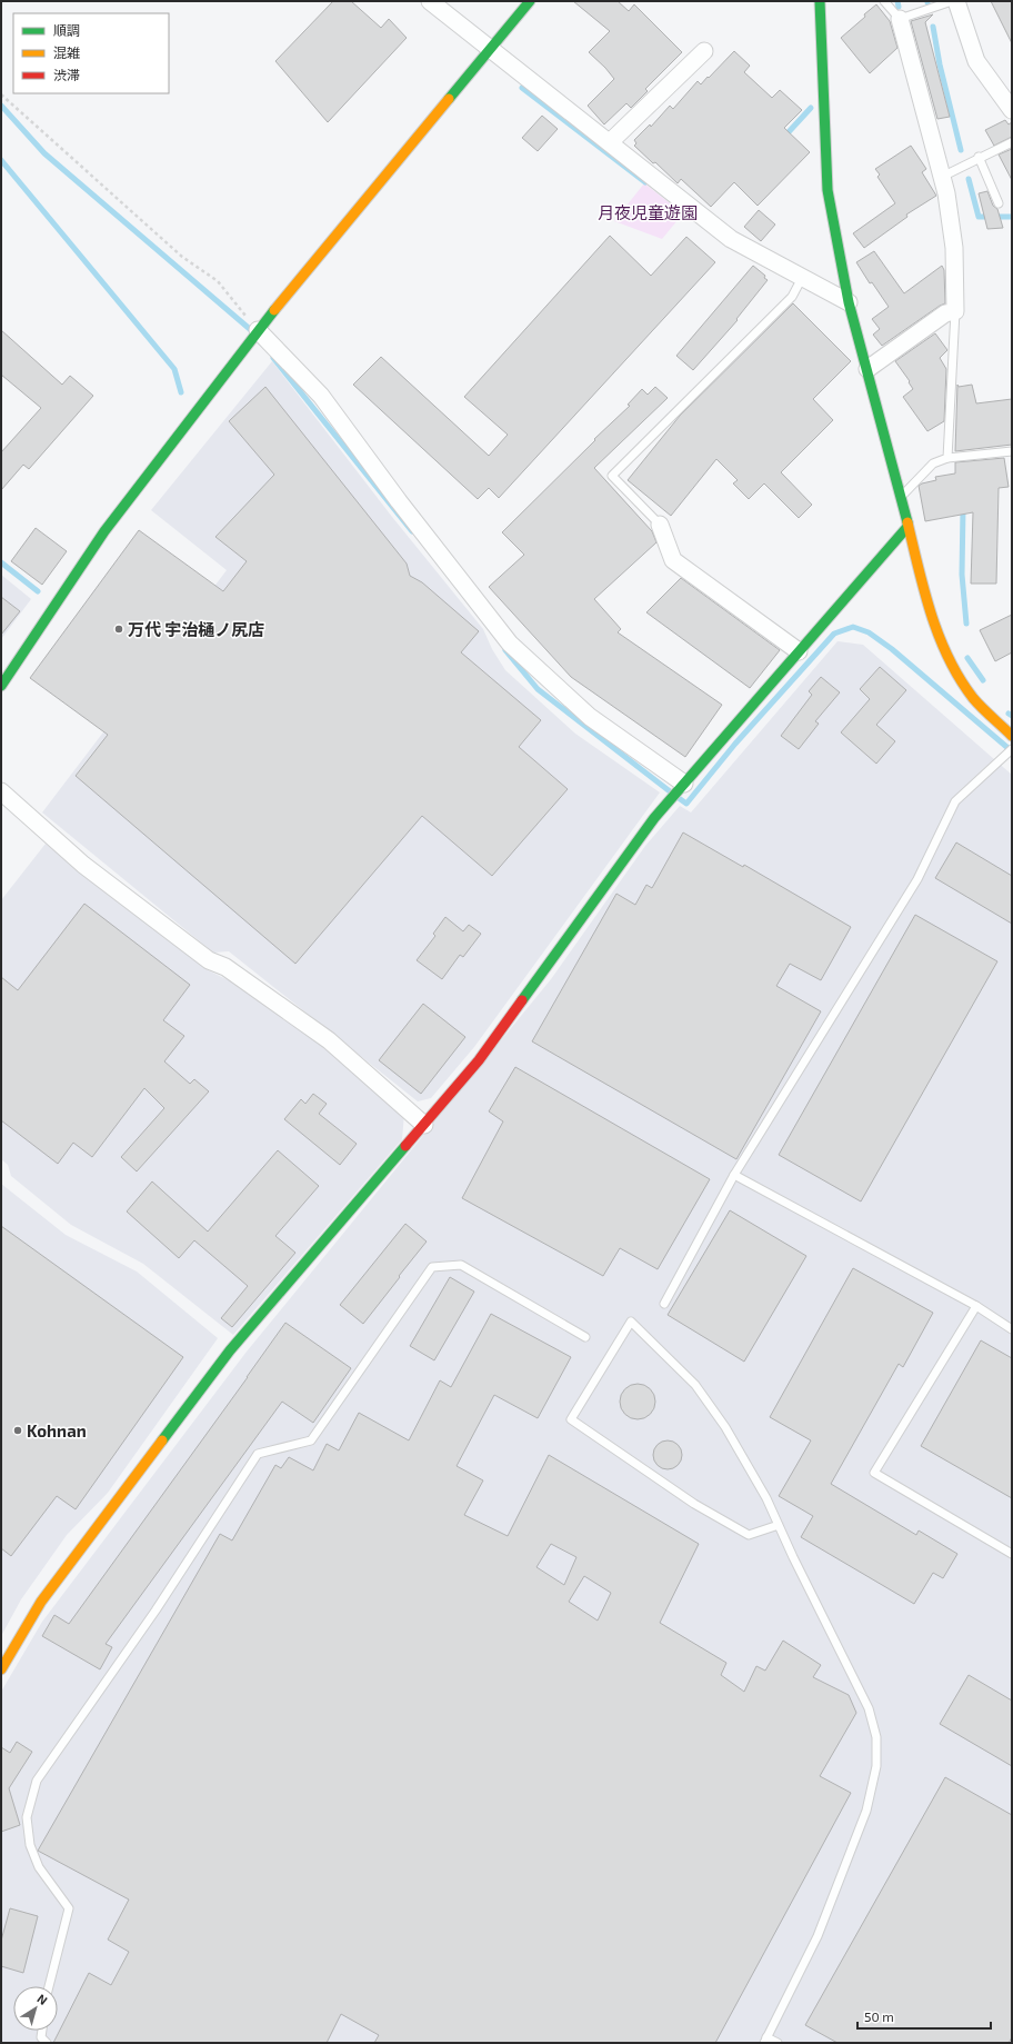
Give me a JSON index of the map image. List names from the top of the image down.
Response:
{
  "parks": ["月夜児童遊園"],
  "places": ["万代 宇治樋ノ尻店", "Kohnan"],
  "legend": ["順調", "混雑", "渋滞"],
  "scale_bar": "50 m",
  "north": "top right"
}
